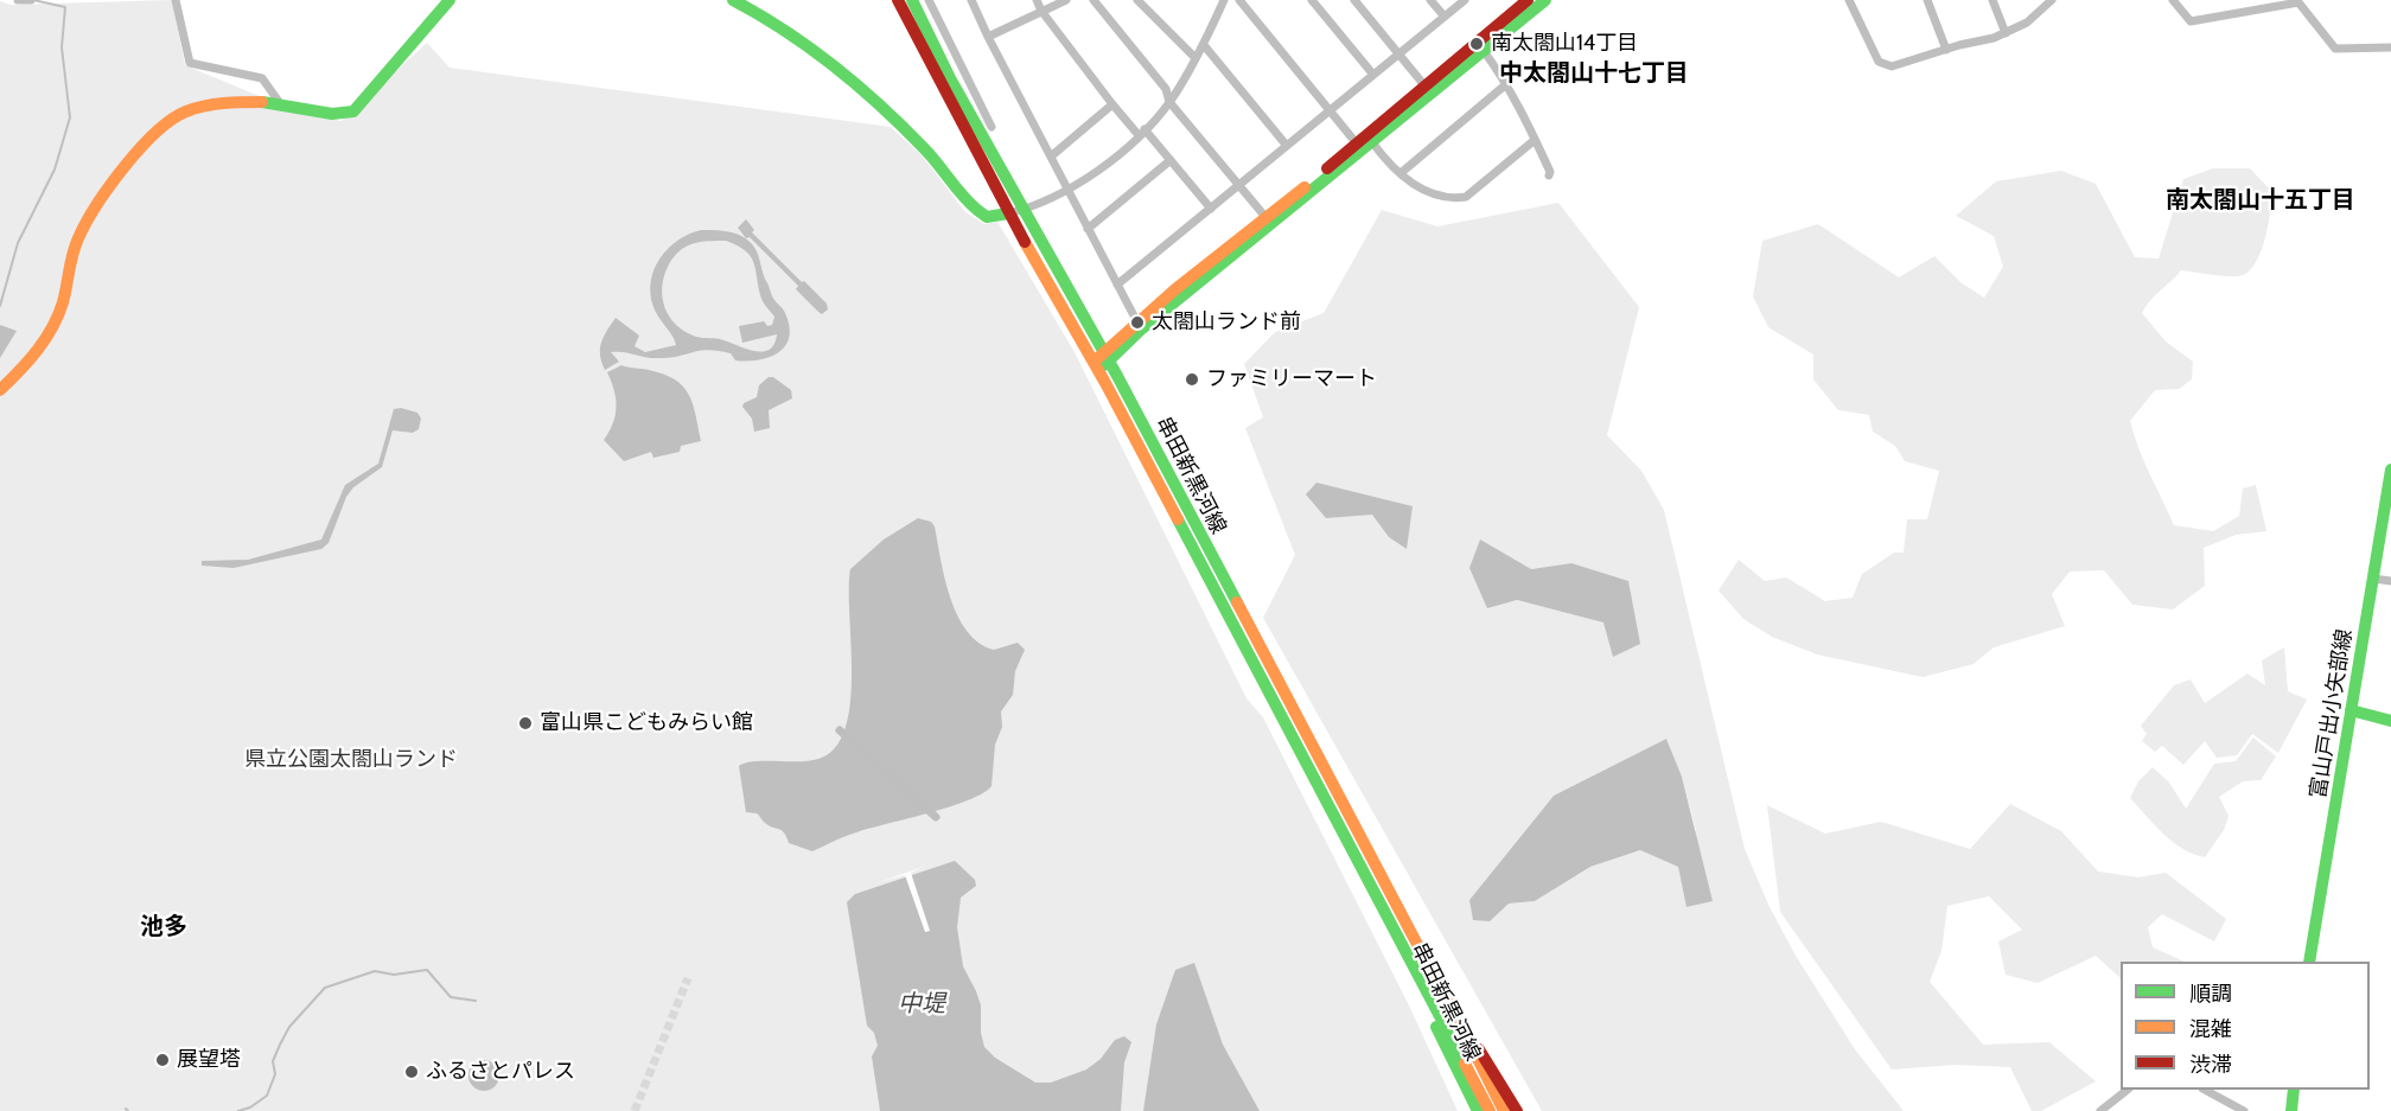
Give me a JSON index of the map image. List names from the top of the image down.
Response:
{
  "streets": {
    "main road": ["串田新黒河線", "富山戸出小矢部線"]
  },
  "districts": ["中太閤山十七丁目", "南太閤山十五丁目", "池多"],
  "water": ["中堤"],
  "parks": ["県立公園太閤山ランド"],
  "places": [
    "南太閤山14丁目",
    "太閤山ランド前",
    "ファミリーマート",
    "富山県こどもみらい館",
    "展望塔",
    "ふるさとパレス"
  ],
  "legend": ["順調", "混雑", "渋滞"]
}
